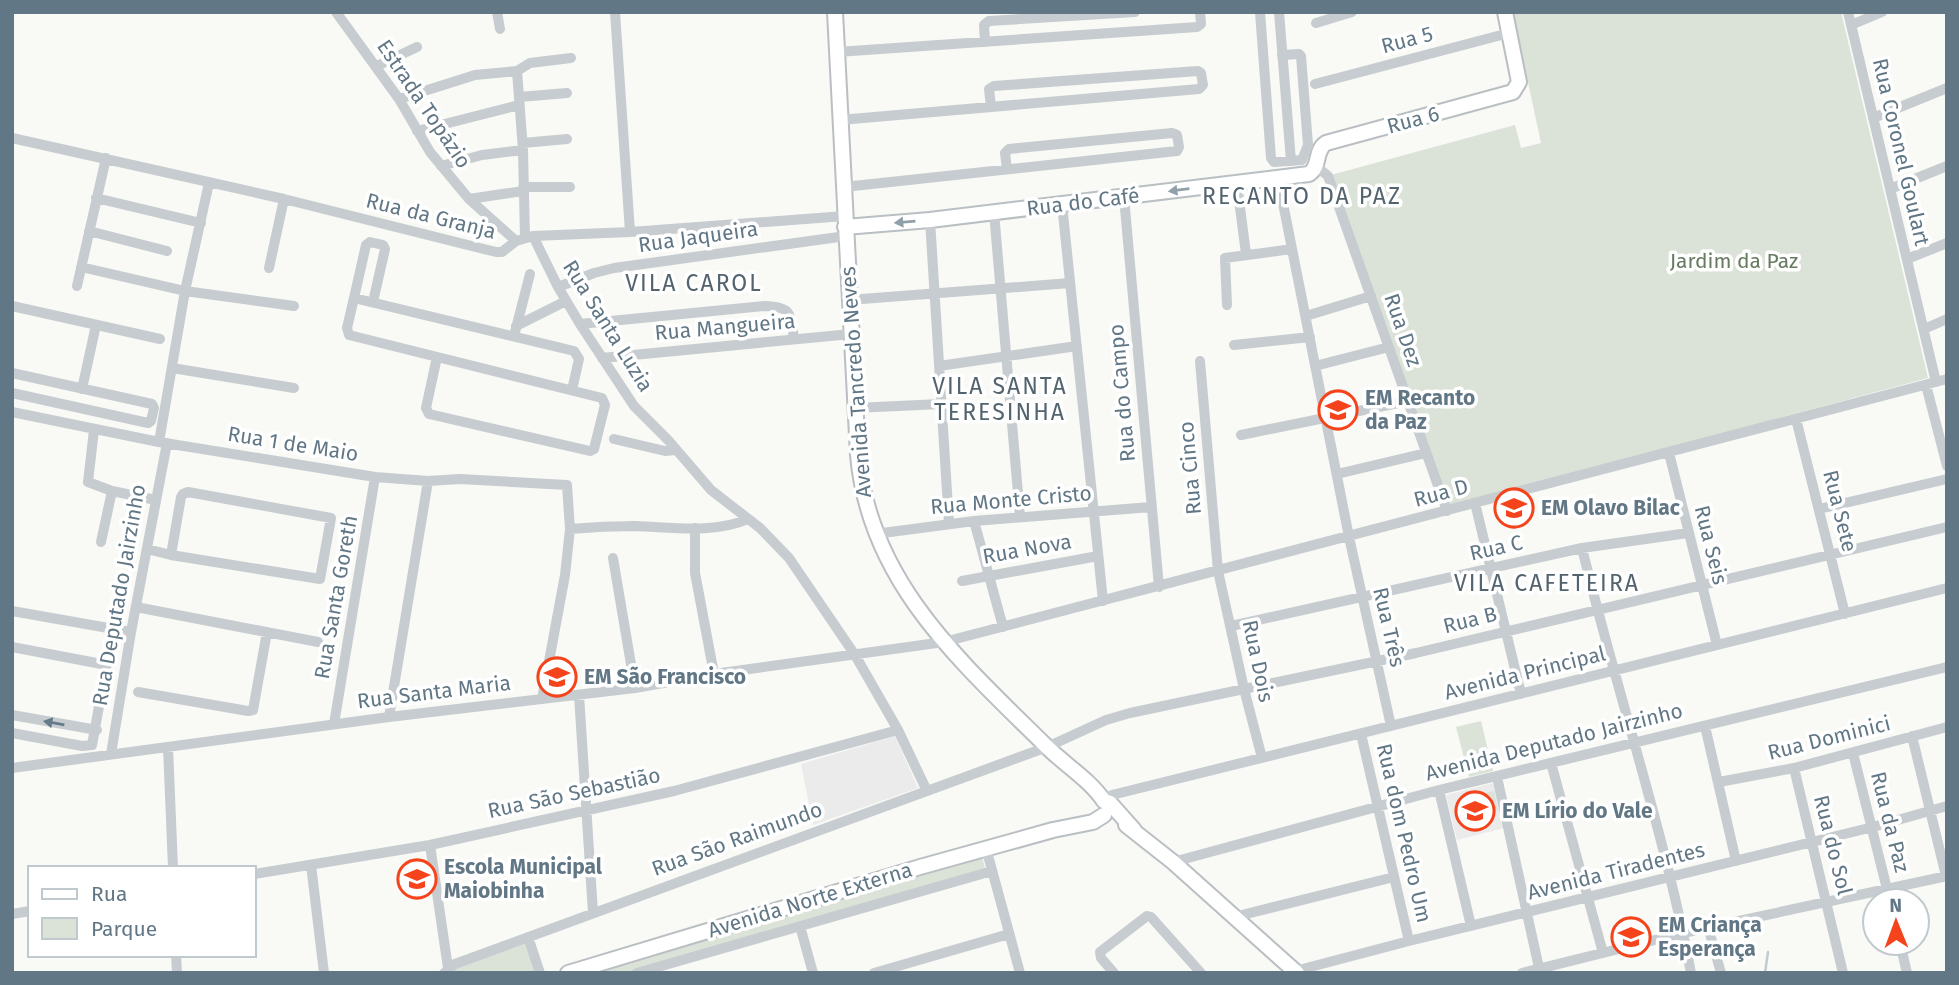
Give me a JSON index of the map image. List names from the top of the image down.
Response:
{
  "streets": {
    "main road": [
      "Rua 6",
      "Rua do Café",
      "Avenida Tancredo Neves",
      "Avenida Norte Externa"
    ],
    "street": [
      "Rua 5",
      "Estrada Topázio",
      "Rua Coronel Goulart",
      "Rua da Granja",
      "Rua Jaqueira",
      "Rua Santa Luzia",
      "Rua Mangueira",
      "Rua Dez",
      "Rua do Campo",
      "Rua 1 de Maio",
      "Rua Cinco",
      "Rua D",
      "Rua Monte Cristo",
      "Rua Sete",
      "Rua Seis",
      "Rua C",
      "Rua Nova",
      "Rua Deputado Jairzinho",
      "Rua Santa Goreth",
      "Rua B",
      "Rua Três",
      "Rua Dois",
      "Avenida Principal",
      "Rua Santa Maria",
      "Rua Dominici",
      "Avenida Deputado Jairzinho",
      "Rua São Sebastião",
      "Rua da Paz",
      "Rua dom Pedro Um",
      "Rua São Raimundo",
      "Rua do Sol",
      "Avenida Tiradentes"
    ]
  },
  "crossings": [
    ["Rua 5", "Rua 6"],
    ["Estrada Topázio", "Rua da Granja"],
    ["Estrada Topázio", "Rua Santa Luzia"],
    ["Rua 6", "Rua do Café"],
    ["Rua 6", "Rua Dez"],
    ["Rua Coronel Goulart", "Rua D"],
    ["Rua do Café", "Rua da Granja"],
    ["Rua do Café", "Rua Jaqueira"],
    ["Rua do Café", "Rua Dez"],
    ["Rua do Café", "Avenida Tancredo Neves"],
    ["Rua do Café", "Rua do Campo"],
    ["Rua da Granja", "Rua Jaqueira"],
    ["Rua da Granja", "Rua Santa Luzia"],
    ["Rua da Granja", "Avenida Tancredo Neves"],
    ["Rua da Granja", "Rua Deputado Jairzinho"],
    ["Rua Jaqueira", "Rua Santa Luzia"],
    ["Rua Jaqueira", "Avenida Tancredo Neves"],
    ["Rua Santa Luzia", "Rua Mangueira"],
    ["Rua Santa Luzia", "Rua Santa Maria"],
    ["Rua Santa Luzia", "Rua São Sebastião"],
    ["Rua Santa Luzia", "Rua São Raimundo"],
    ["Rua Mangueira", "Avenida Tancredo Neves"],
    ["Rua Dez", "Rua D"],
    ["Avenida Tancredo Neves", "Rua D"],
    ["Avenida Tancredo Neves", "Rua Monte Cristo"],
    ["Avenida Tancredo Neves", "Rua B"],
    ["Avenida Tancredo Neves", "Avenida Principal"],
    ["Avenida Tancredo Neves", "Rua Santa Maria"],
    ["Avenida Tancredo Neves", "Avenida Deputado Jairzinho"],
    ["Avenida Tancredo Neves", "Rua São Raimundo"],
    ["Avenida Tancredo Neves", "Avenida Tiradentes"],
    ["Avenida Tancredo Neves", "Avenida Norte Externa"],
    ["Rua do Campo", "Rua D"],
    ["Rua do Campo", "Rua Monte Cristo"],
    ["Rua 1 de Maio", "Rua Deputado Jairzinho"],
    ["Rua 1 de Maio", "Rua Santa Goreth"],
    ["Rua Cinco", "Rua D"],
    ["Rua Cinco", "Rua Dois"],
    ["Rua D", "Rua Sete"],
    ["Rua D", "Rua Seis"],
    ["Rua D", "Rua Três"],
    ["Rua D", "Rua Dois"],
    ["Rua D", "Rua Santa Maria"],
    ["Rua Sete", "Rua B"],
    ["Rua Sete", "Avenida Principal"],
    ["Rua Seis", "Rua C"],
    ["Rua Seis", "Rua B"],
    ["Rua Seis", "Avenida Principal"],
    ["Rua C", "Rua Três"],
    ["Rua C", "Rua Dois"],
    ["Rua Deputado Jairzinho", "Rua Santa Maria"],
    ["Rua Santa Goreth", "Rua Santa Maria"],
    ["Rua B", "Rua Três"],
    ["Rua B", "Rua Dois"],
    ["Rua B", "Rua São Raimundo"],
    ["Rua Três", "Avenida Principal"],
    ["Rua Dois", "Avenida Principal"],
    ["Avenida Principal", "Rua dom Pedro Um"],
    ["Avenida Principal", "Avenida Norte Externa"],
    ["Rua Dominici", "Rua da Paz"],
    ["Rua Dominici", "Rua do Sol"],
    ["Avenida Deputado Jairzinho", "Rua dom Pedro Um"],
    ["Rua da Paz", "Avenida Tiradentes"],
    ["Rua dom Pedro Um", "Avenida Tiradentes"],
    ["Rua do Sol", "Avenida Tiradentes"]
  ],
  "one_way": ["Rua do Café"],
  "districts": [
    "RECANTO DA PAZ",
    "VILA CAROL",
    "VILA SANTA TERESINHA",
    "VILA CAFETEIRA"
  ],
  "parks": ["Jardim da Paz"],
  "places": {
    "school or university": [
      "EM Recanto da Paz",
      "EM Olavo Bilac",
      "EM São Francisco",
      "EM Lírio do Vale",
      "Escola Municipal Maiobinha",
      "EM Criança Esperança"
    ]
  },
  "legend": ["Rua", "Parque"],
  "north": "top"
}
